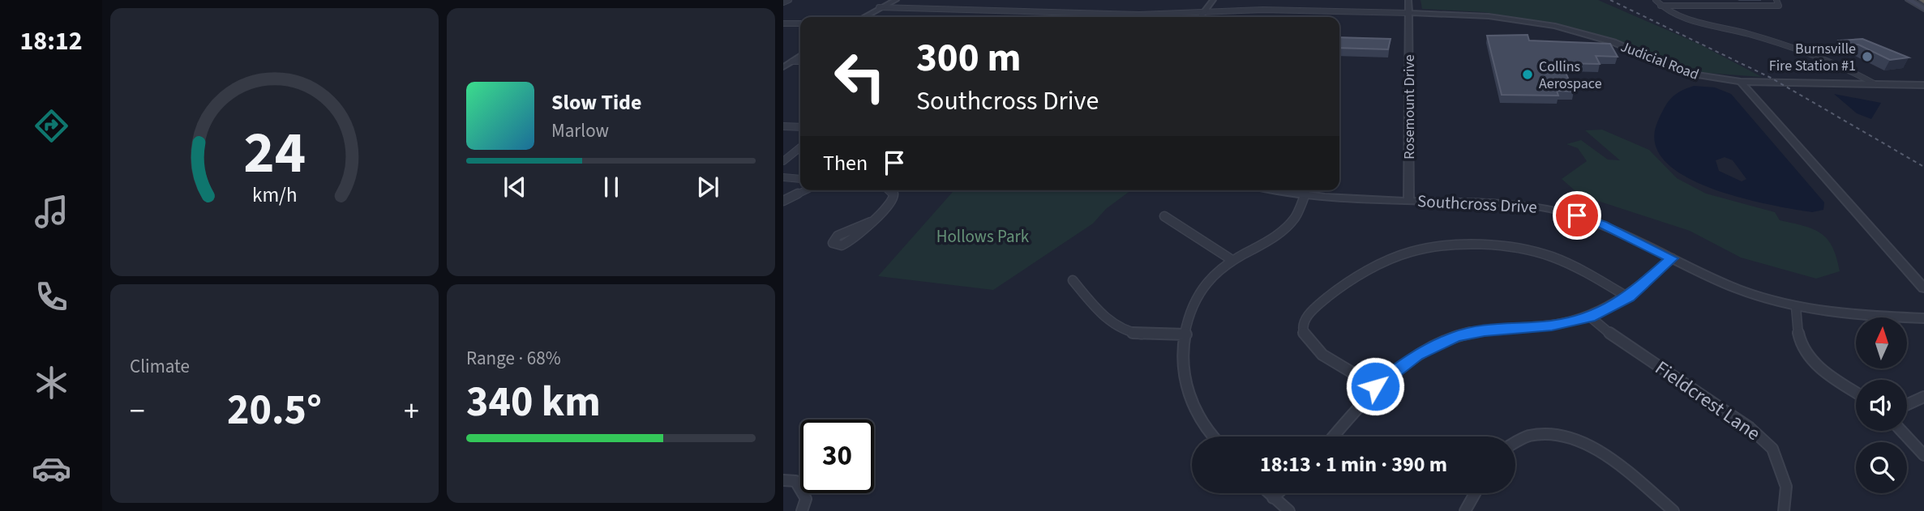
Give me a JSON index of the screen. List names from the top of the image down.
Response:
{
  "streets": {
    "street": [
      "Judicial Road",
      "Rosemount Drive",
      "Southcross Drive",
      "Fieldcrest Lane"
    ]
  },
  "crossings": [
    ["Judicial Road", "Rosemount Drive"],
    ["Rosemount Drive", "Southcross Drive"]
  ],
  "parks": ["Hollows Park"],
  "places": ["Burnsville Fire Station #1", "Collins Aerospace"],
  "north": "top",
  "page": {
    "tabs": "18:12",
    "turn": ["300 m", "Southcross Drive"],
    "song": ["Slow Tide", "Marlow"],
    "then": "Then",
    "tile": [
      "Climate",
      ["Range · 68%", "340 km"]
    ],
    "heat": ["−", "20.5°", "+"],
    "limit": "30",
    "trip": "18:13 · 1 min · 390 m",
    "gauge": ["24", "km/h"]
  }
}
